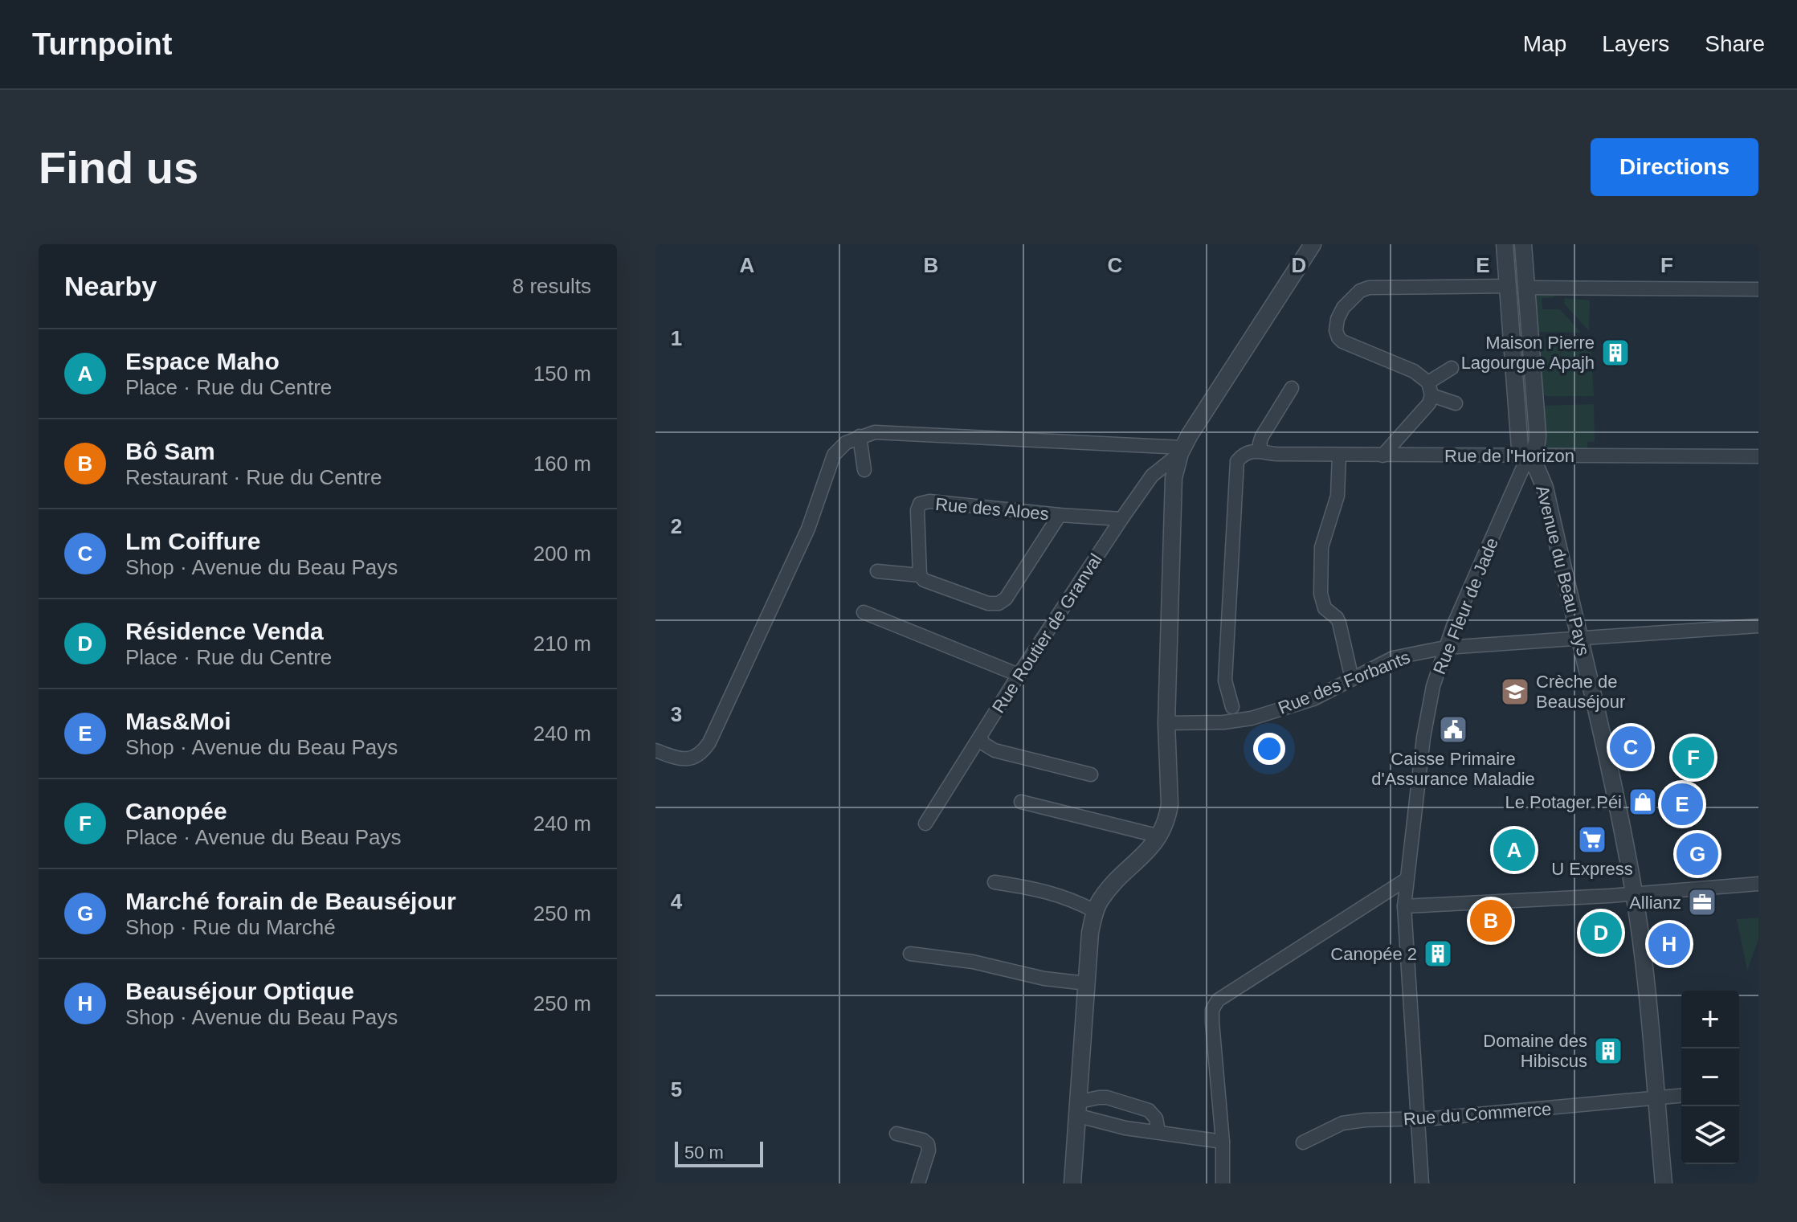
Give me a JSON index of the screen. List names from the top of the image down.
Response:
{
  "streets": {
    "street": [
      "Rue de l'Horizon",
      "Rue des Aloes",
      "Avenue du Beau Pays",
      "Rue Fleur de Jade",
      "Rue Routier de Granval",
      "Rue des Forbants",
      "Rue du Commerce"
    ]
  },
  "crossings": [
    ["Rue de l'Horizon", "Avenue du Beau Pays"],
    ["Rue de l'Horizon", "Rue Fleur de Jade"],
    ["Rue des Aloes", "Rue Routier de Granval"],
    ["Avenue du Beau Pays", "Rue Fleur de Jade"],
    ["Avenue du Beau Pays", "Rue des Forbants"],
    ["Avenue du Beau Pays", "Rue du Commerce"],
    ["Rue Fleur de Jade", "Rue des Forbants"],
    ["Rue Fleur de Jade", "Rue du Commerce"],
    ["Rue Routier de Granval", "Rue des Forbants"]
  ],
  "places": {
    "building": ["Maison Pierre Lagourgue Apajh", "Canopée 2", "Domaine des Hibiscus"],
    "school or university": ["Crèche de Beauséjour"],
    "public building": ["Caisse Primaire d'Assurance Maladie"],
    "shop": ["Le Potager Péi"],
    "supermarket": ["U Express"],
    "office": ["Allianz"]
  },
  "scale_bar": "50 m",
  "page": {
    "header": "Turnpoint",
    "nav": ["Map", "Layers", "Share"],
    "buttons": "Directions",
    "title": "Find us",
    "heading": ["Nearby", "8 results"],
    "list": [
      {
        "mark": "A",
        "name": "Espace Maho",
        "note": "Place · Rue du Centre",
        "value": "150 m"
      },
      {
        "mark": "B",
        "name": "Bô Sam",
        "note": "Restaurant · Rue du Centre",
        "value": "160 m"
      },
      {
        "mark": "C",
        "name": "Lm Coiffure",
        "note": "Shop · Avenue du Beau Pays",
        "value": "200 m"
      },
      {
        "mark": "D",
        "name": "Résidence Venda",
        "note": "Place · Rue du Centre",
        "value": "210 m"
      },
      {
        "mark": "E",
        "name": "Mas&Moi",
        "note": "Shop · Avenue du Beau Pays",
        "value": "240 m"
      },
      {
        "mark": "F",
        "name": "Canopée",
        "note": "Place · Avenue du Beau Pays",
        "value": "240 m"
      },
      {
        "mark": "G",
        "name": "Marché forain de Beauséjour",
        "note": "Shop · Rue du Marché",
        "value": "250 m"
      },
      {
        "mark": "H",
        "name": "Beauséjour Optique",
        "note": "Shop · Avenue du Beau Pays",
        "value": "250 m"
      }
    ],
    "pins": [
      "C",
      "F",
      "E",
      "A",
      "G",
      "B",
      "D",
      "H"
    ],
    "map_buttons": ["+", "−"],
    "scale": "50 m"
  },
  "grid": {
    "columns": [
      "A",
      "B",
      "C",
      "D",
      "E",
      "F"
    ],
    "rows": [
      "1",
      "2",
      "3",
      "4",
      "5"
    ]
  }
}
